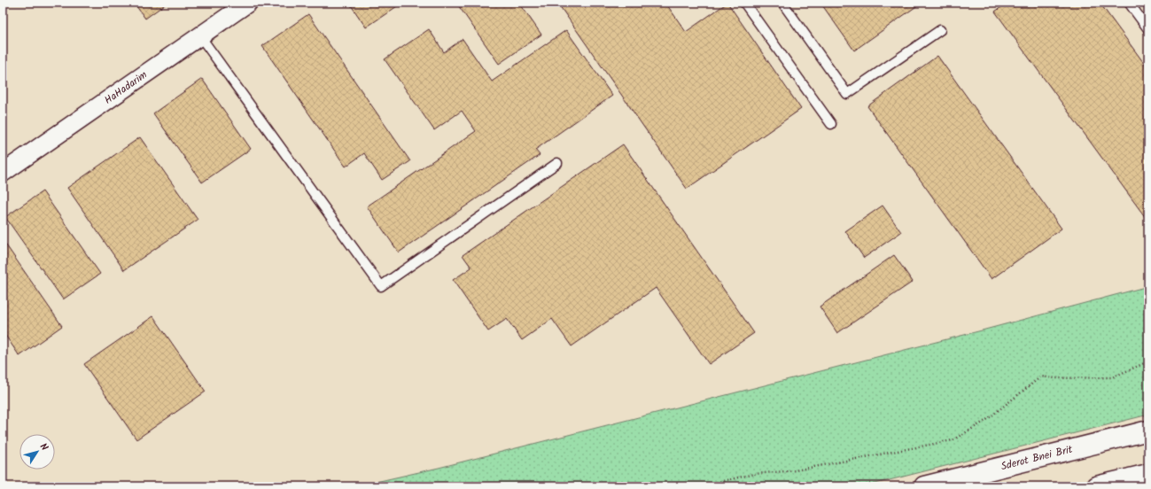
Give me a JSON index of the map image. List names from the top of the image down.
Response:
{
  "streets": {
    "main road": ["Sderot Bnei Brit"],
    "street": ["HaHadarim"]
  },
  "north": "top right"
}
